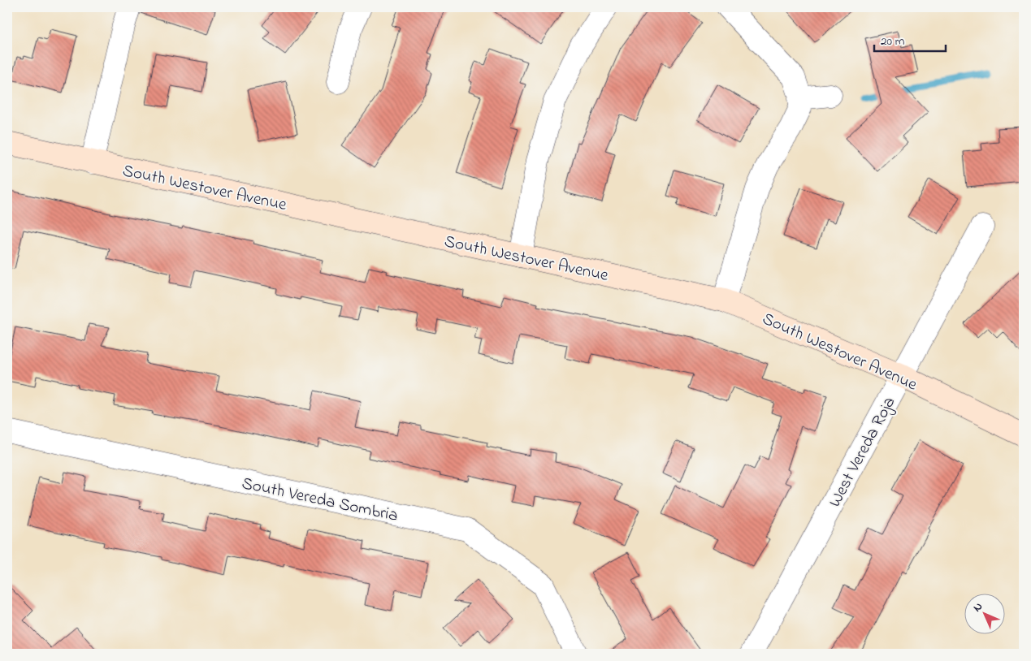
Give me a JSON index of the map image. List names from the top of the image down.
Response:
{
  "streets": {
    "street": ["South Westover Avenue", "West Vereda Roja", "South Vereda Sombria"]
  },
  "crossings": [
    ["South Westover Avenue", "West Vereda Roja"]
  ],
  "scale_bar": "20 m",
  "north": "top left"
}
